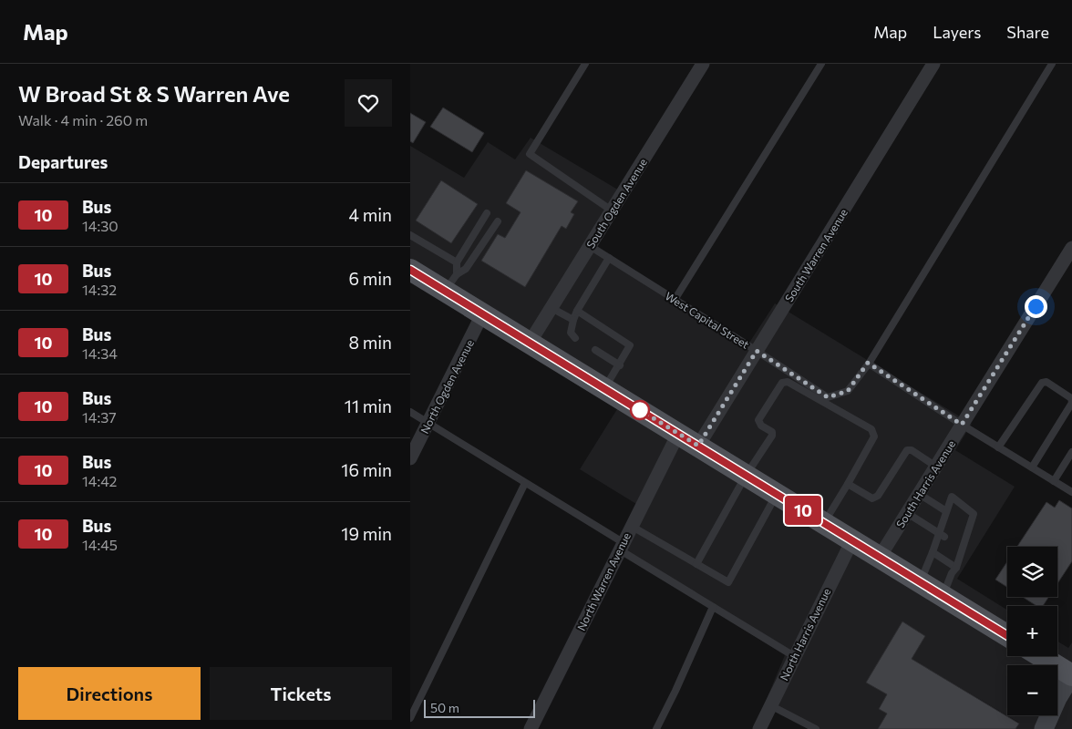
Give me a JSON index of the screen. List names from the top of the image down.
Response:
{
  "streets": {
    "street": [
      "South Ogden Avenue",
      "South Warren Avenue",
      "North Ogden Avenue",
      "South Harris Avenue",
      "North Warren Avenue",
      "North Harris Avenue"
    ],
    "lane": ["West Capital Street"]
  },
  "crossings": [
    ["South Ogden Avenue", "West Capital Street"],
    ["South Warren Avenue", "West Capital Street"]
  ],
  "lines": ["bus line 10"],
  "scale_bar": "50 m",
  "page": {
    "header": "Map",
    "nav": ["Map", "Layers", "Share"],
    "heading": [
      ["W Broad St & S Warren Ave", "Walk · 4 min · 260 m"],
      "Departures"
    ],
    "on_map": "10",
    "list": [
      {
        "mark": "10",
        "name": "Bus",
        "note": "14:30",
        "value": "4 min"
      },
      {
        "mark": "10",
        "name": "Bus",
        "note": "14:32",
        "value": "6 min"
      },
      {
        "mark": "10",
        "name": "Bus",
        "note": "14:34",
        "value": "8 min"
      },
      {
        "mark": "10",
        "name": "Bus",
        "note": "14:37",
        "value": "11 min"
      },
      {
        "mark": "10",
        "name": "Bus",
        "note": "14:42",
        "value": "16 min"
      },
      {
        "mark": "10",
        "name": "Bus",
        "note": "14:45",
        "value": "19 min"
      }
    ],
    "map_buttons": ["+", "−"],
    "buttons": ["Directions", "Tickets"],
    "scale": "50 m"
  }
}
